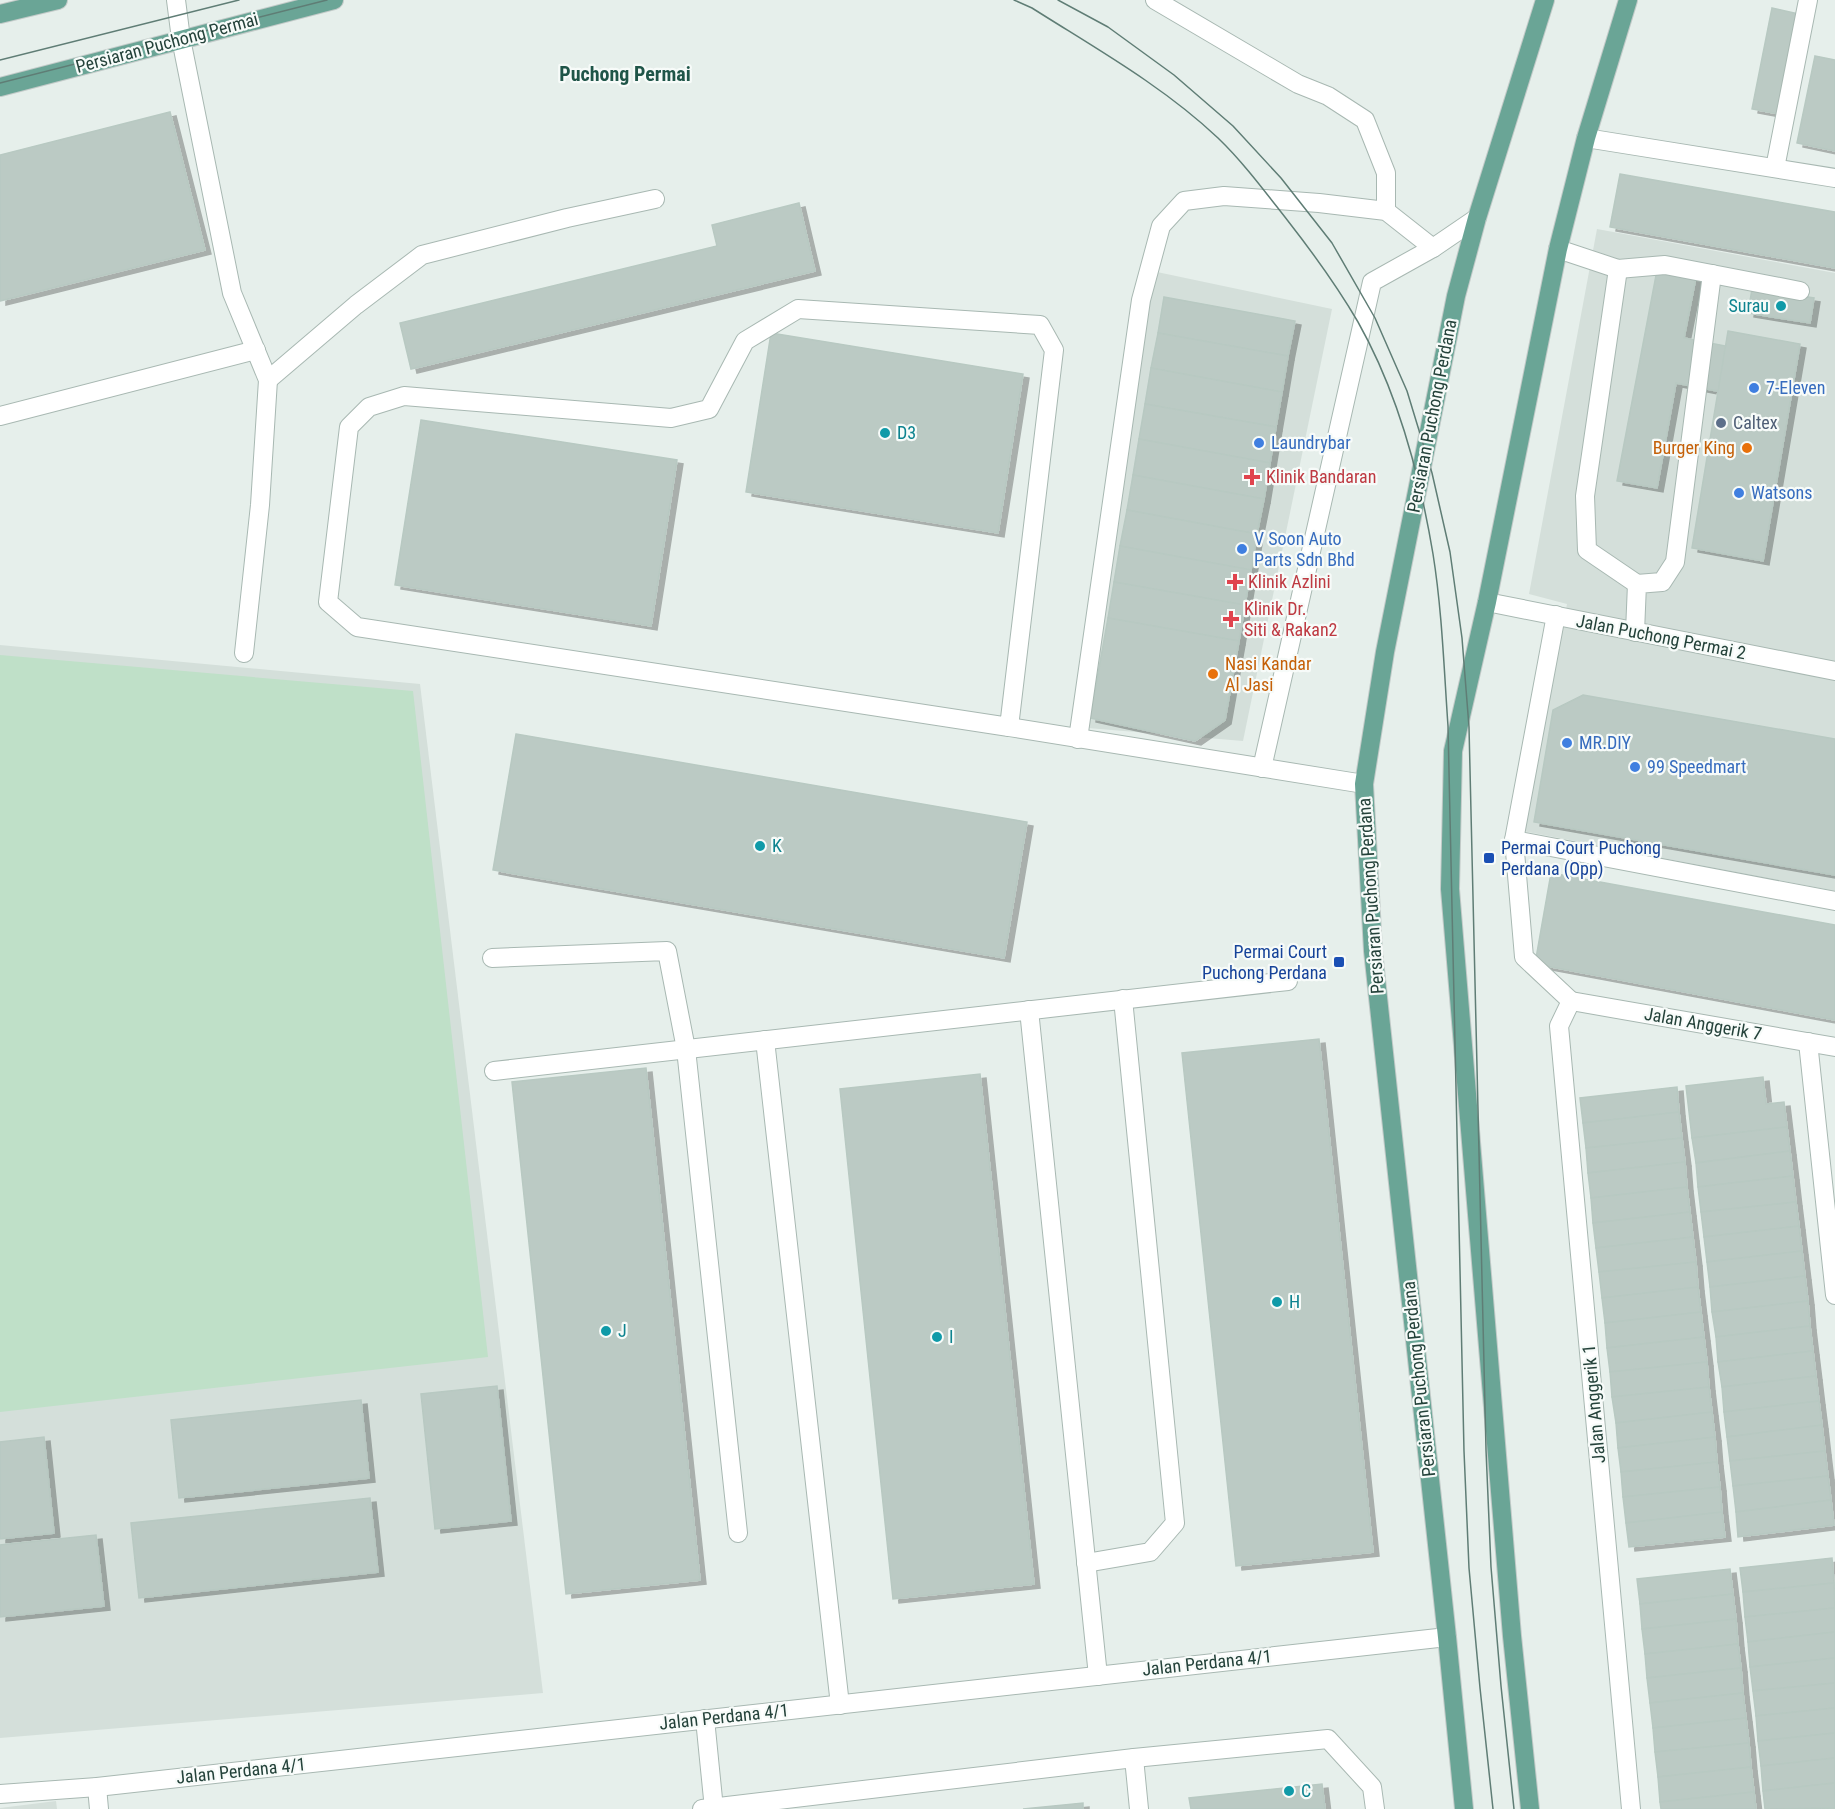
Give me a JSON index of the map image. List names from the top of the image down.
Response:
{
  "streets": {
    "main road": ["Persiaran Puchong Permai", "Persiaran Puchong Perdana"],
    "street": [
      "Jalan Puchong Permai 2",
      "Jalan Anggerik 7",
      "Jalan Anggerik 1",
      "Jalan Perdana 4/1"
    ]
  },
  "crossings": [
    ["Persiaran Puchong Perdana", "Jalan Perdana 4/1"],
    ["Jalan Anggerik 7", "Jalan Anggerik 1"]
  ],
  "districts": ["Puchong Permai"],
  "places": {
    "other": [
      "Surau",
      "7-Eleven",
      "Caltex",
      "D3",
      "Laundrybar",
      "Burger King",
      "Watsons",
      "V Soon Auto Parts Sdn Bhd",
      "Nasi Kandar Al Jasi",
      "MR.DIY",
      "99 Speedmart",
      "K",
      "H",
      "J",
      "I",
      "C"
    ],
    "health": ["Klinik Bandaran", "Klinik Azlini", "Klinik Dr. Siti & Rakan2"],
    "transit": ["Permai Court Puchong Perdana (Opp)", "Permai Court Puchong Perdana"]
  }
}
